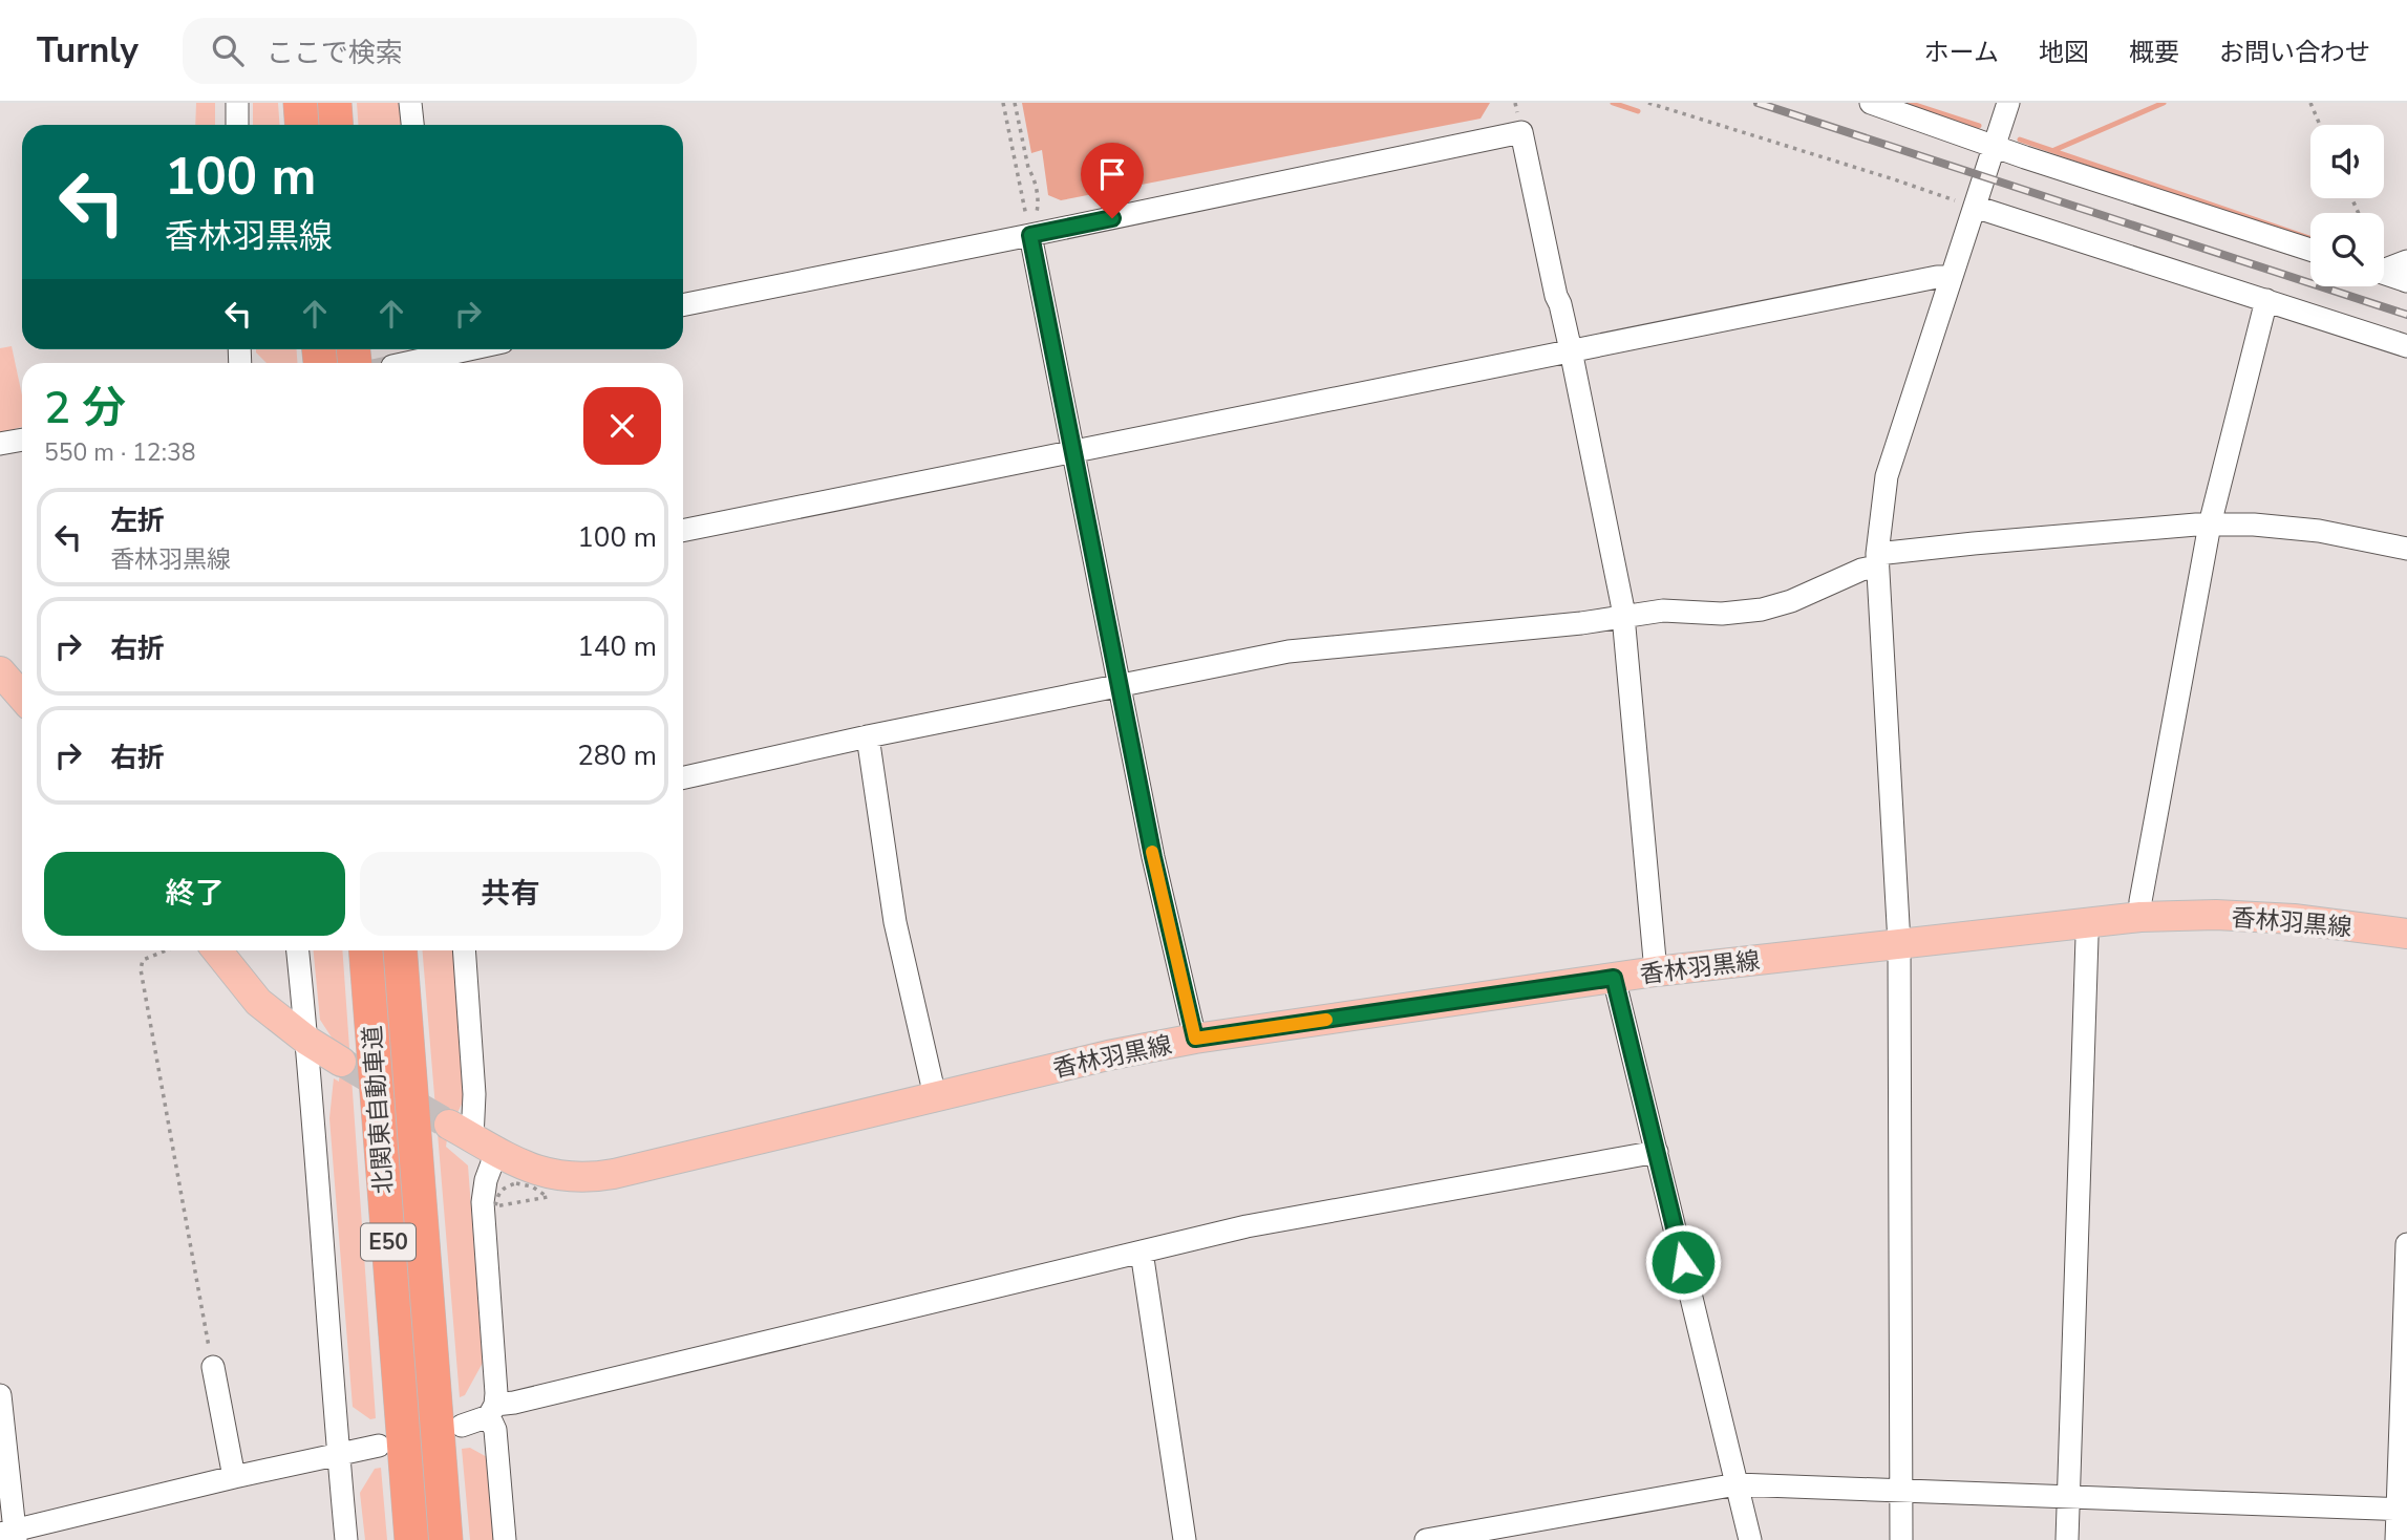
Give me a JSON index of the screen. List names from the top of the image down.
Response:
{
  "streets": {
    "highway": ["北関東自動車道", "E50"],
    "main road": ["香林羽黒線"]
  },
  "page": {
    "header": "Turnly",
    "search": "ここで検索",
    "nav": [
      "ホーム",
      "地図",
      "概要",
      "お問い合わせ"
    ],
    "turn": ["100 m", "香林羽黒線"],
    "heading": ["2 分", "550 m · 12:38"],
    "list": [
      {
        "name": "左折",
        "note": "香林羽黒線",
        "value": "100 m"
      },
      {
        "name": "右折",
        "value": "140 m"
      },
      {
        "name": "右折",
        "value": "280 m"
      }
    ],
    "buttons": ["終了", "共有"]
  }
}
